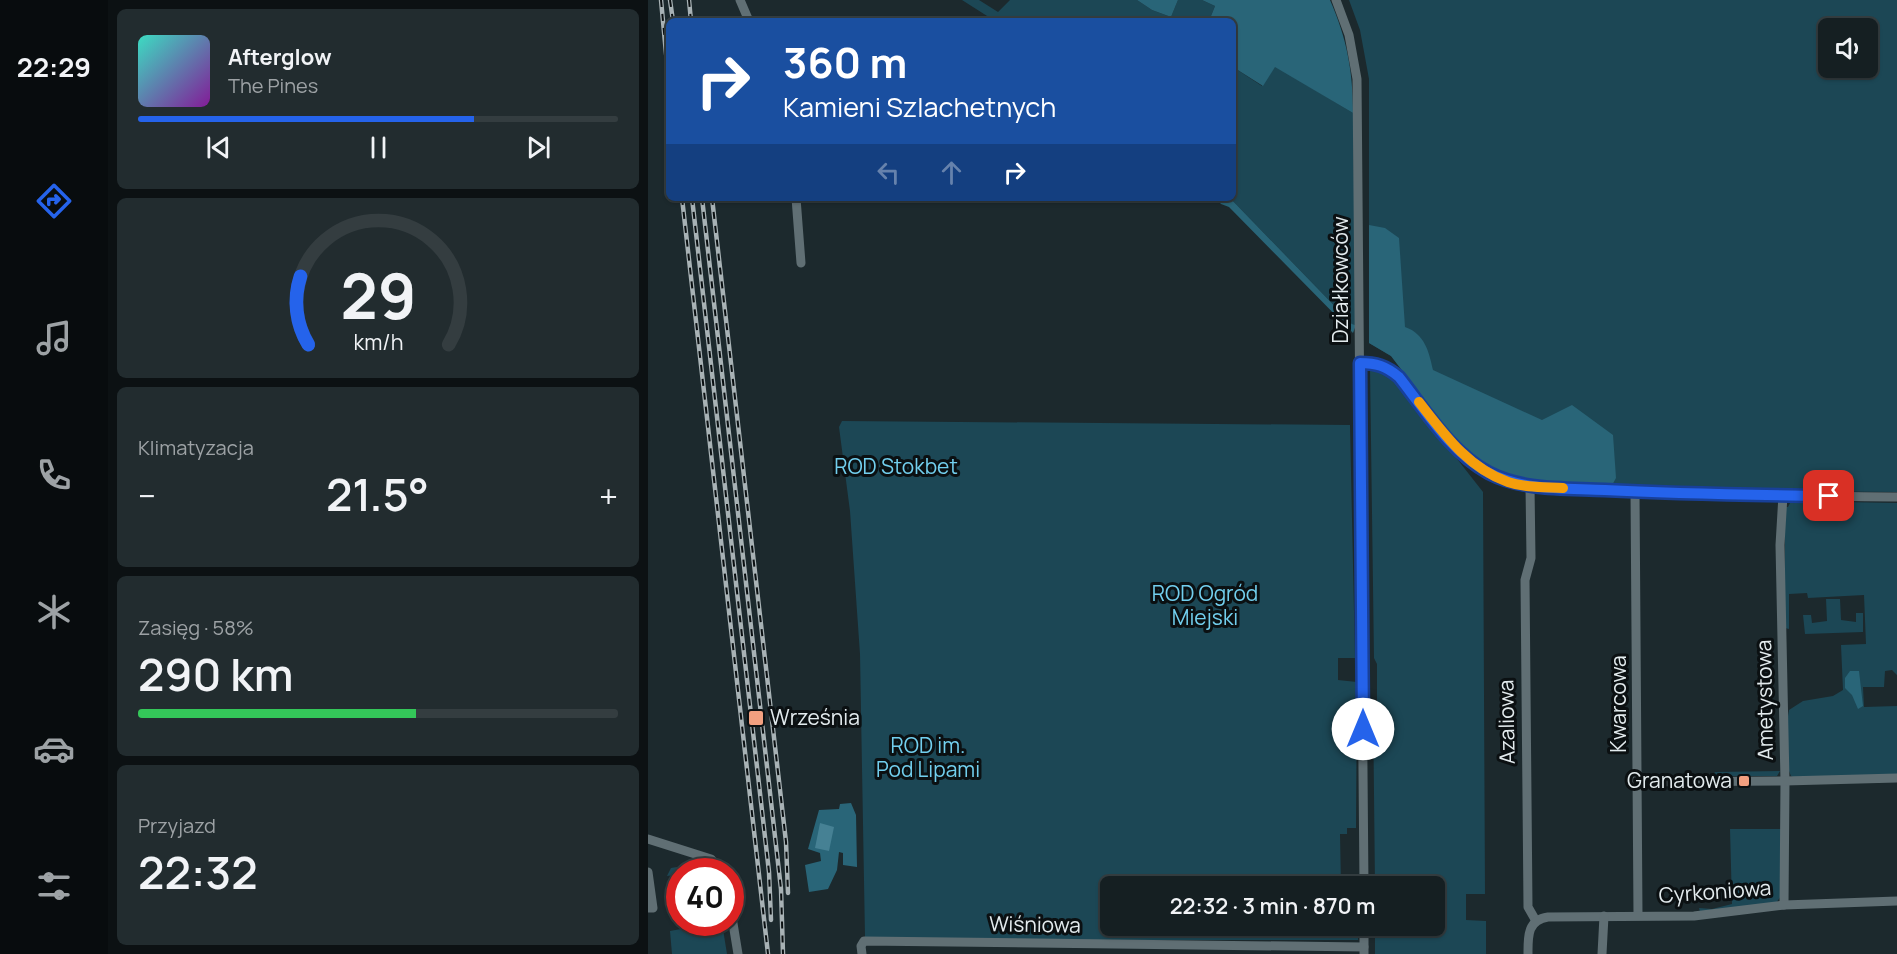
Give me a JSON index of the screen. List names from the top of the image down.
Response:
{
  "streets": {
    "street": [
      "Działkowców",
      "Ametystowa",
      "Kwarcowa",
      "Azaliowa",
      "Cyrkoniowa",
      "Wiśniowa"
    ]
  },
  "crossings": [
    ["Ametystowa", "Cyrkoniowa"],
    ["Kwarcowa", "Cyrkoniowa"],
    ["Azaliowa", "Cyrkoniowa"]
  ],
  "parks": ["ROD Stokbet", "ROD Ogród Miejski", "ROD im. Pod Lipami"],
  "places": {
    "transit": ["Września", "Granatowa"]
  },
  "page": {
    "tabs": "22:29",
    "turn": ["360 m", "Kamieni Szlachetnych"],
    "song": ["Afterglow", "The Pines"],
    "tile": [
      "Klimatyzacja",
      ["Zasięg · 58%", "290 km"],
      ["Przyjazd", "22:32"]
    ],
    "heat": ["−", "21.5°", "+"],
    "limit": "40",
    "trip": "22:32 · 3 min · 870 m",
    "gauge": ["29", "km/h"]
  }
}
